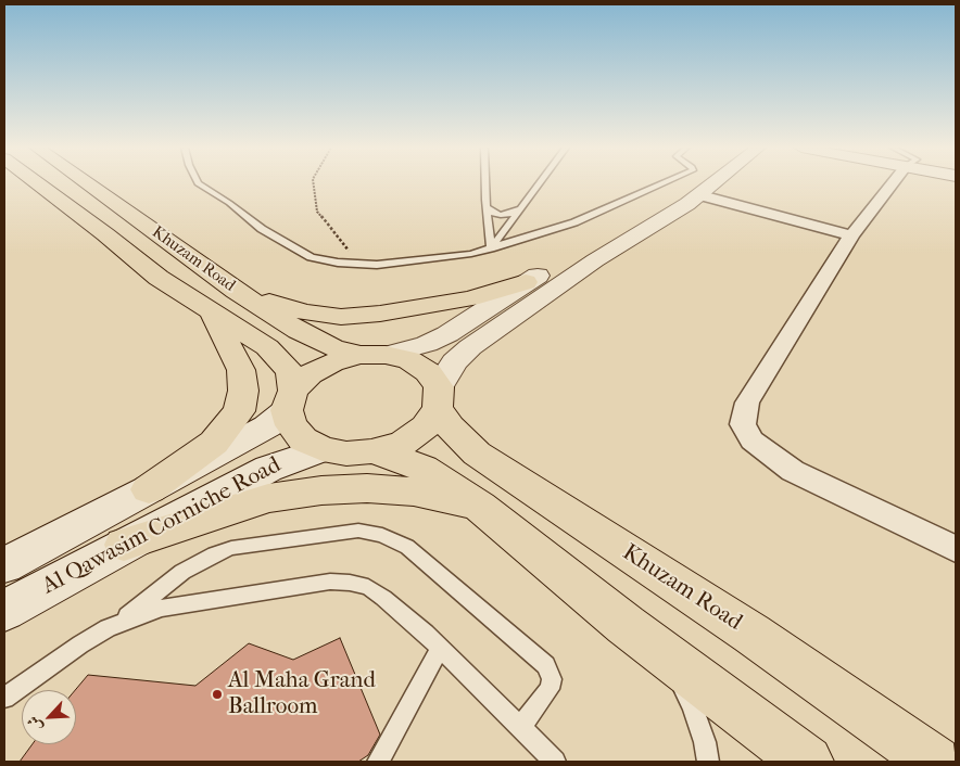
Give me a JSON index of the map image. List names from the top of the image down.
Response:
{
  "streets": {
    "main road": ["Khuzam Road"],
    "street": ["Al Qawasim Corniche Road"]
  },
  "crossings": [
    ["Khuzam Road", "Al Qawasim Corniche Road"]
  ],
  "places": ["Al Maha Grand Ballroom"],
  "north": "bottom left"
}
